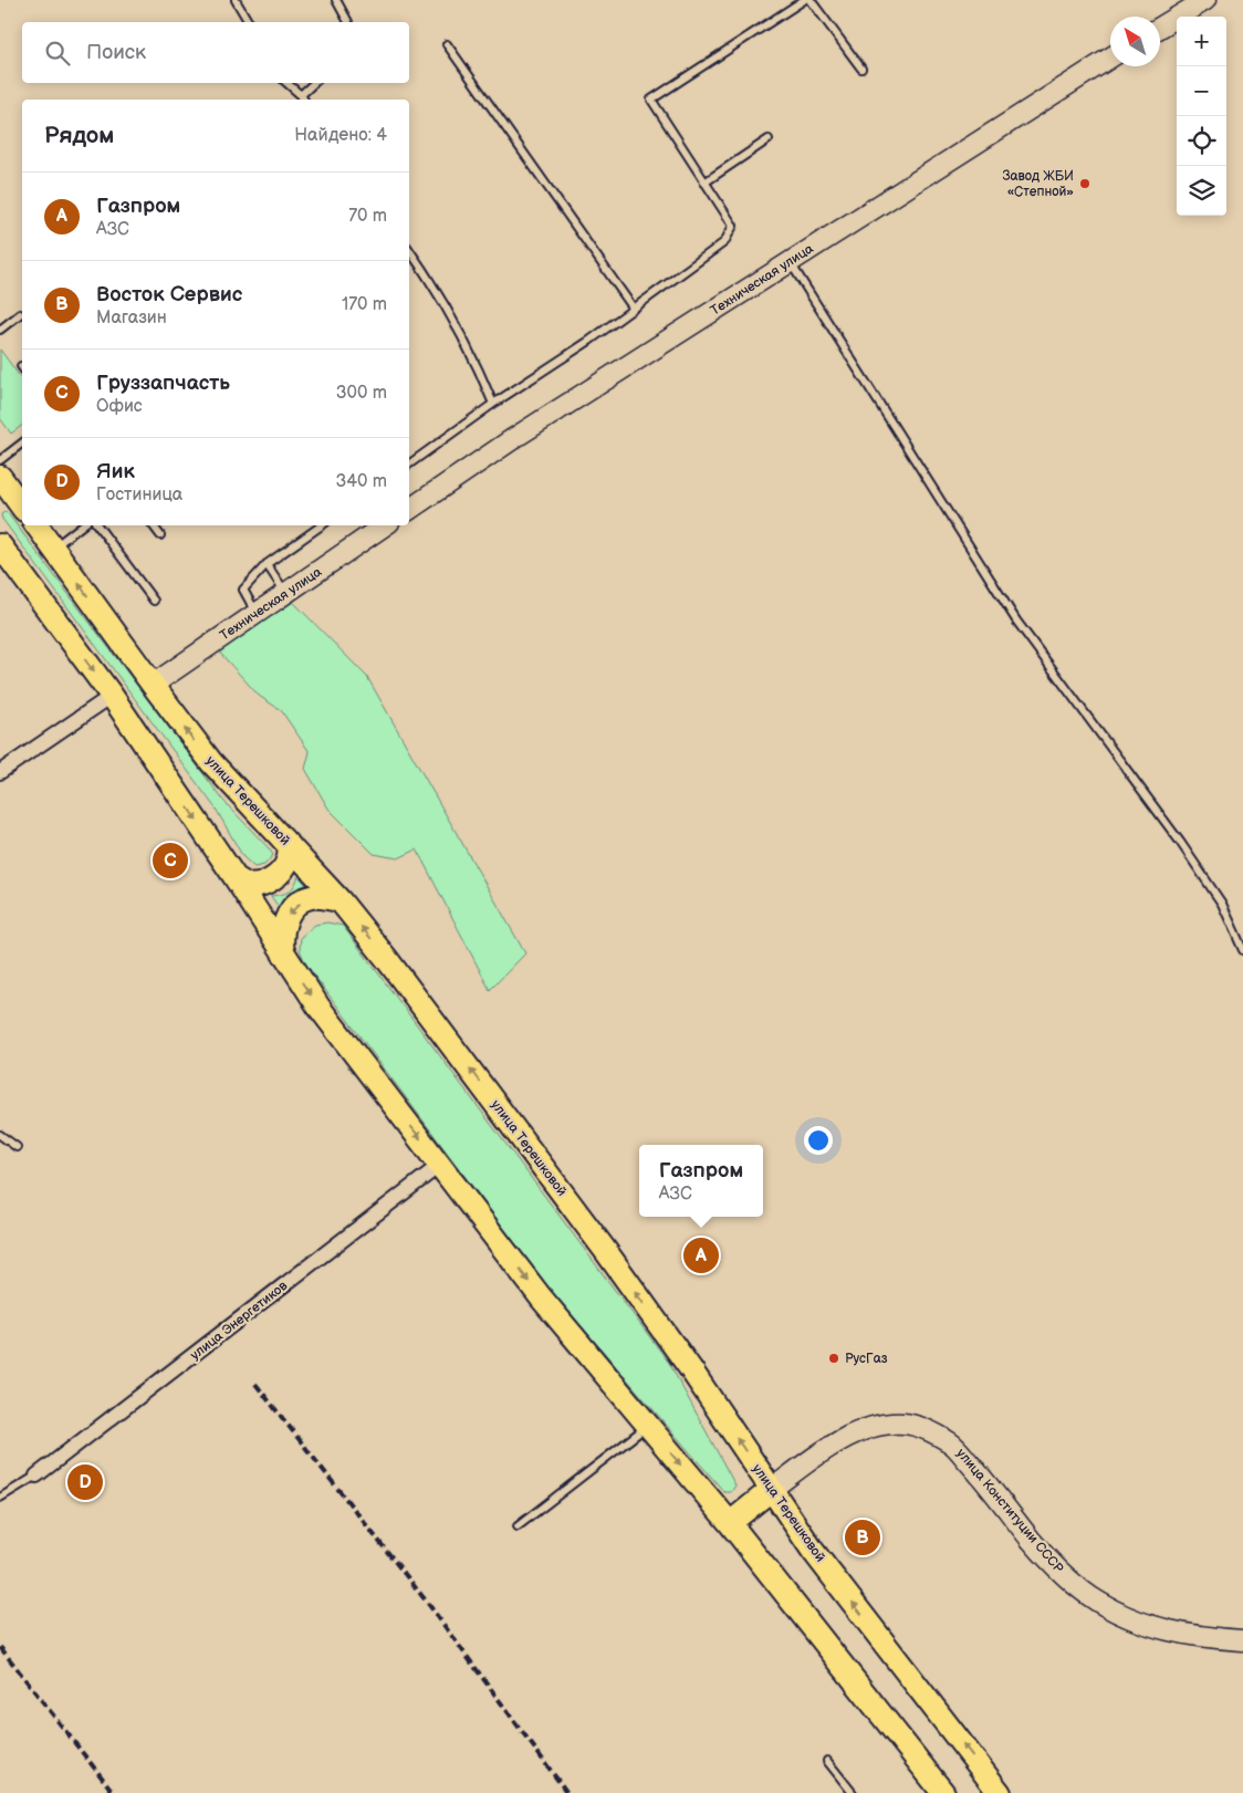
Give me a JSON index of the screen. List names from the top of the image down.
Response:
{
  "streets": {
    "main road": ["улица Терешковой", "улица Конституции СССР"],
    "street": ["Техническая улица", "улица Энергетиков"]
  },
  "crossings": [
    ["Техническая улица", "улица Терешковой"],
    ["улица Терешковой", "улица Конституции СССР"]
  ],
  "places": ["Завод ЖБИ «Степной»", "РусГаз"],
  "north": "top left",
  "page": {
    "map_buttons": ["+", "−"],
    "search": "Поиск",
    "heading": ["Рядом", "Найдено: 4"],
    "list": [
      {
        "mark": "A",
        "name": "Газпром",
        "note": "АЗС",
        "value": "70 m"
      },
      {
        "mark": "B",
        "name": "Восток Сервис",
        "note": "Магазин",
        "value": "170 m"
      },
      {
        "mark": "C",
        "name": "Груззапчасть",
        "note": "Офис",
        "value": "300 m"
      },
      {
        "mark": "D",
        "name": "Яик",
        "note": "Гостиница",
        "value": "340 m"
      }
    ],
    "pins": [
      "C",
      "A",
      "D",
      "B"
    ],
    "popup": ["Газпром", "АЗС"]
  }
}
